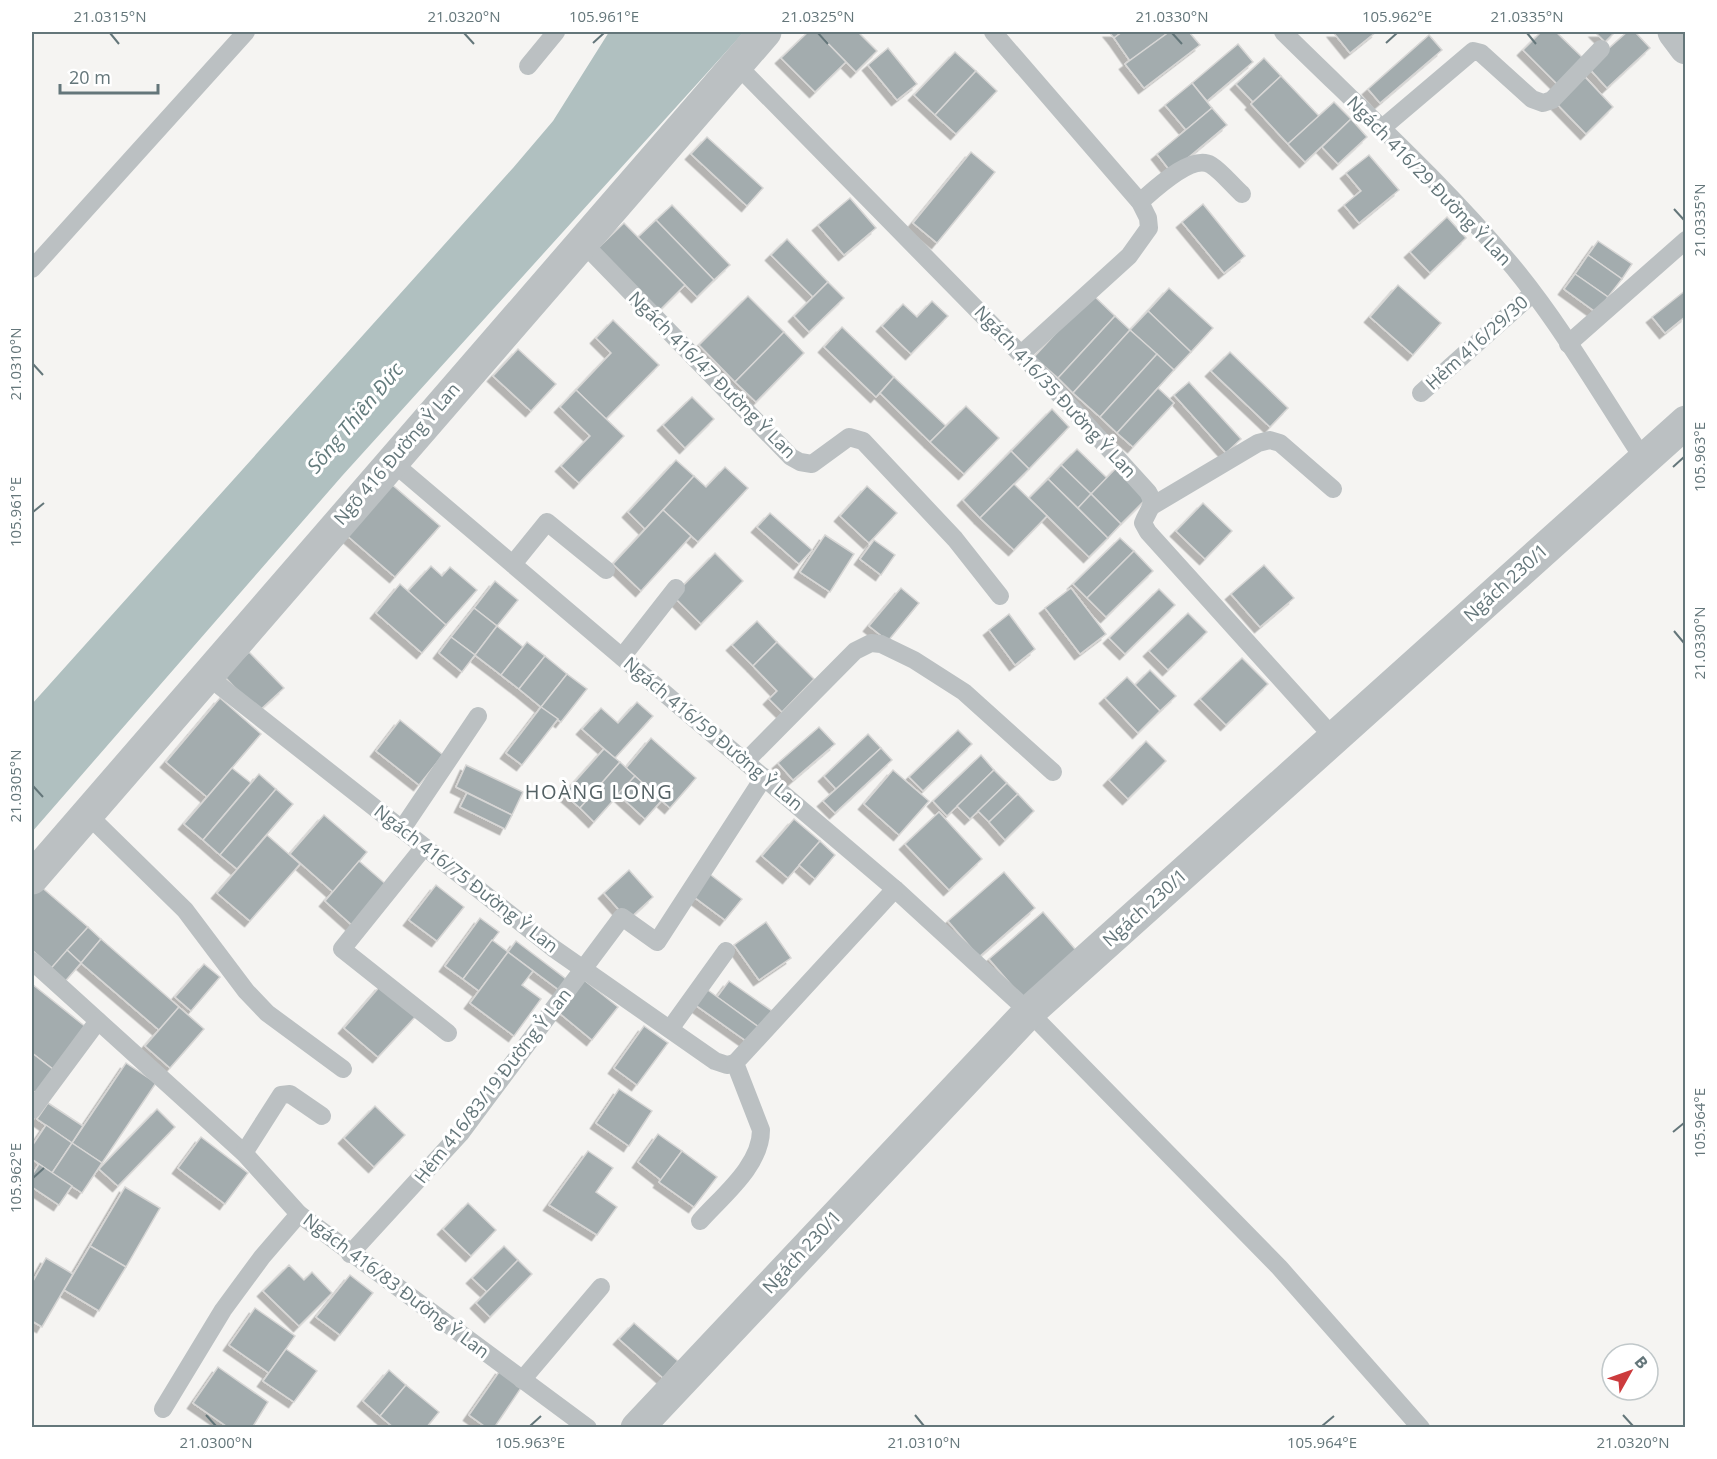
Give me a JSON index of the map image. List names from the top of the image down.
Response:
{
  "streets": {
    "street": ["Ngõ 416 Đường Ỷ Lan", "Ngách 230/1"],
    "lane": [
      "Ngách 416/29 Đường Ỷ Lan",
      "Hẻm 416/29/30",
      "Ngách 416/47 Đường Ỷ Lan",
      "Ngách 416/35 Đường Ỷ Lan",
      "Ngách 416/59 Đường Ỷ Lan",
      "Ngách 416/75 Đường Ỷ Lan",
      "Hẻm 416/83/19 Đường Ỷ Lan",
      "Ngách 416/83 Đường Ỷ Lan"
    ]
  },
  "crossings": [
    ["Ngách 416/29 Đường Ỷ Lan", "Hẻm 416/29/30"],
    ["Ngách 416/29 Đường Ỷ Lan", "Ngách 230/1"],
    ["Ngách 416/47 Đường Ỷ Lan", "Ngõ 416 Đường Ỷ Lan"],
    ["Ngách 416/35 Đường Ỷ Lan", "Ngõ 416 Đường Ỷ Lan"],
    ["Ngõ 416 Đường Ỷ Lan", "Ngách 416/59 Đường Ỷ Lan"],
    ["Ngõ 416 Đường Ỷ Lan", "Ngách 416/75 Đường Ỷ Lan"],
    ["Ngách 230/1", "Ngách 416/59 Đường Ỷ Lan"],
    ["Ngách 416/59 Đường Ỷ Lan", "Hẻm 416/83/19 Đường Ỷ Lan"],
    ["Ngách 416/75 Đường Ỷ Lan", "Hẻm 416/83/19 Đường Ỷ Lan"],
    ["Hẻm 416/83/19 Đường Ỷ Lan", "Ngách 416/83 Đường Ỷ Lan"]
  ],
  "districts": ["HOÀNG LONG"],
  "water": ["Sông Thiên Đức"],
  "scale_bar": "20 m",
  "north": "top right",
  "coordinates": [
    "21.0315°N",
    "21.0320°N",
    "105.961°E",
    "21.0325°N",
    "21.0330°N",
    "105.962°E",
    "21.0335°N",
    "21.0310°N",
    "105.963°E",
    "21.0305°N",
    "105.964°E",
    "21.0300°N"
  ]
}
